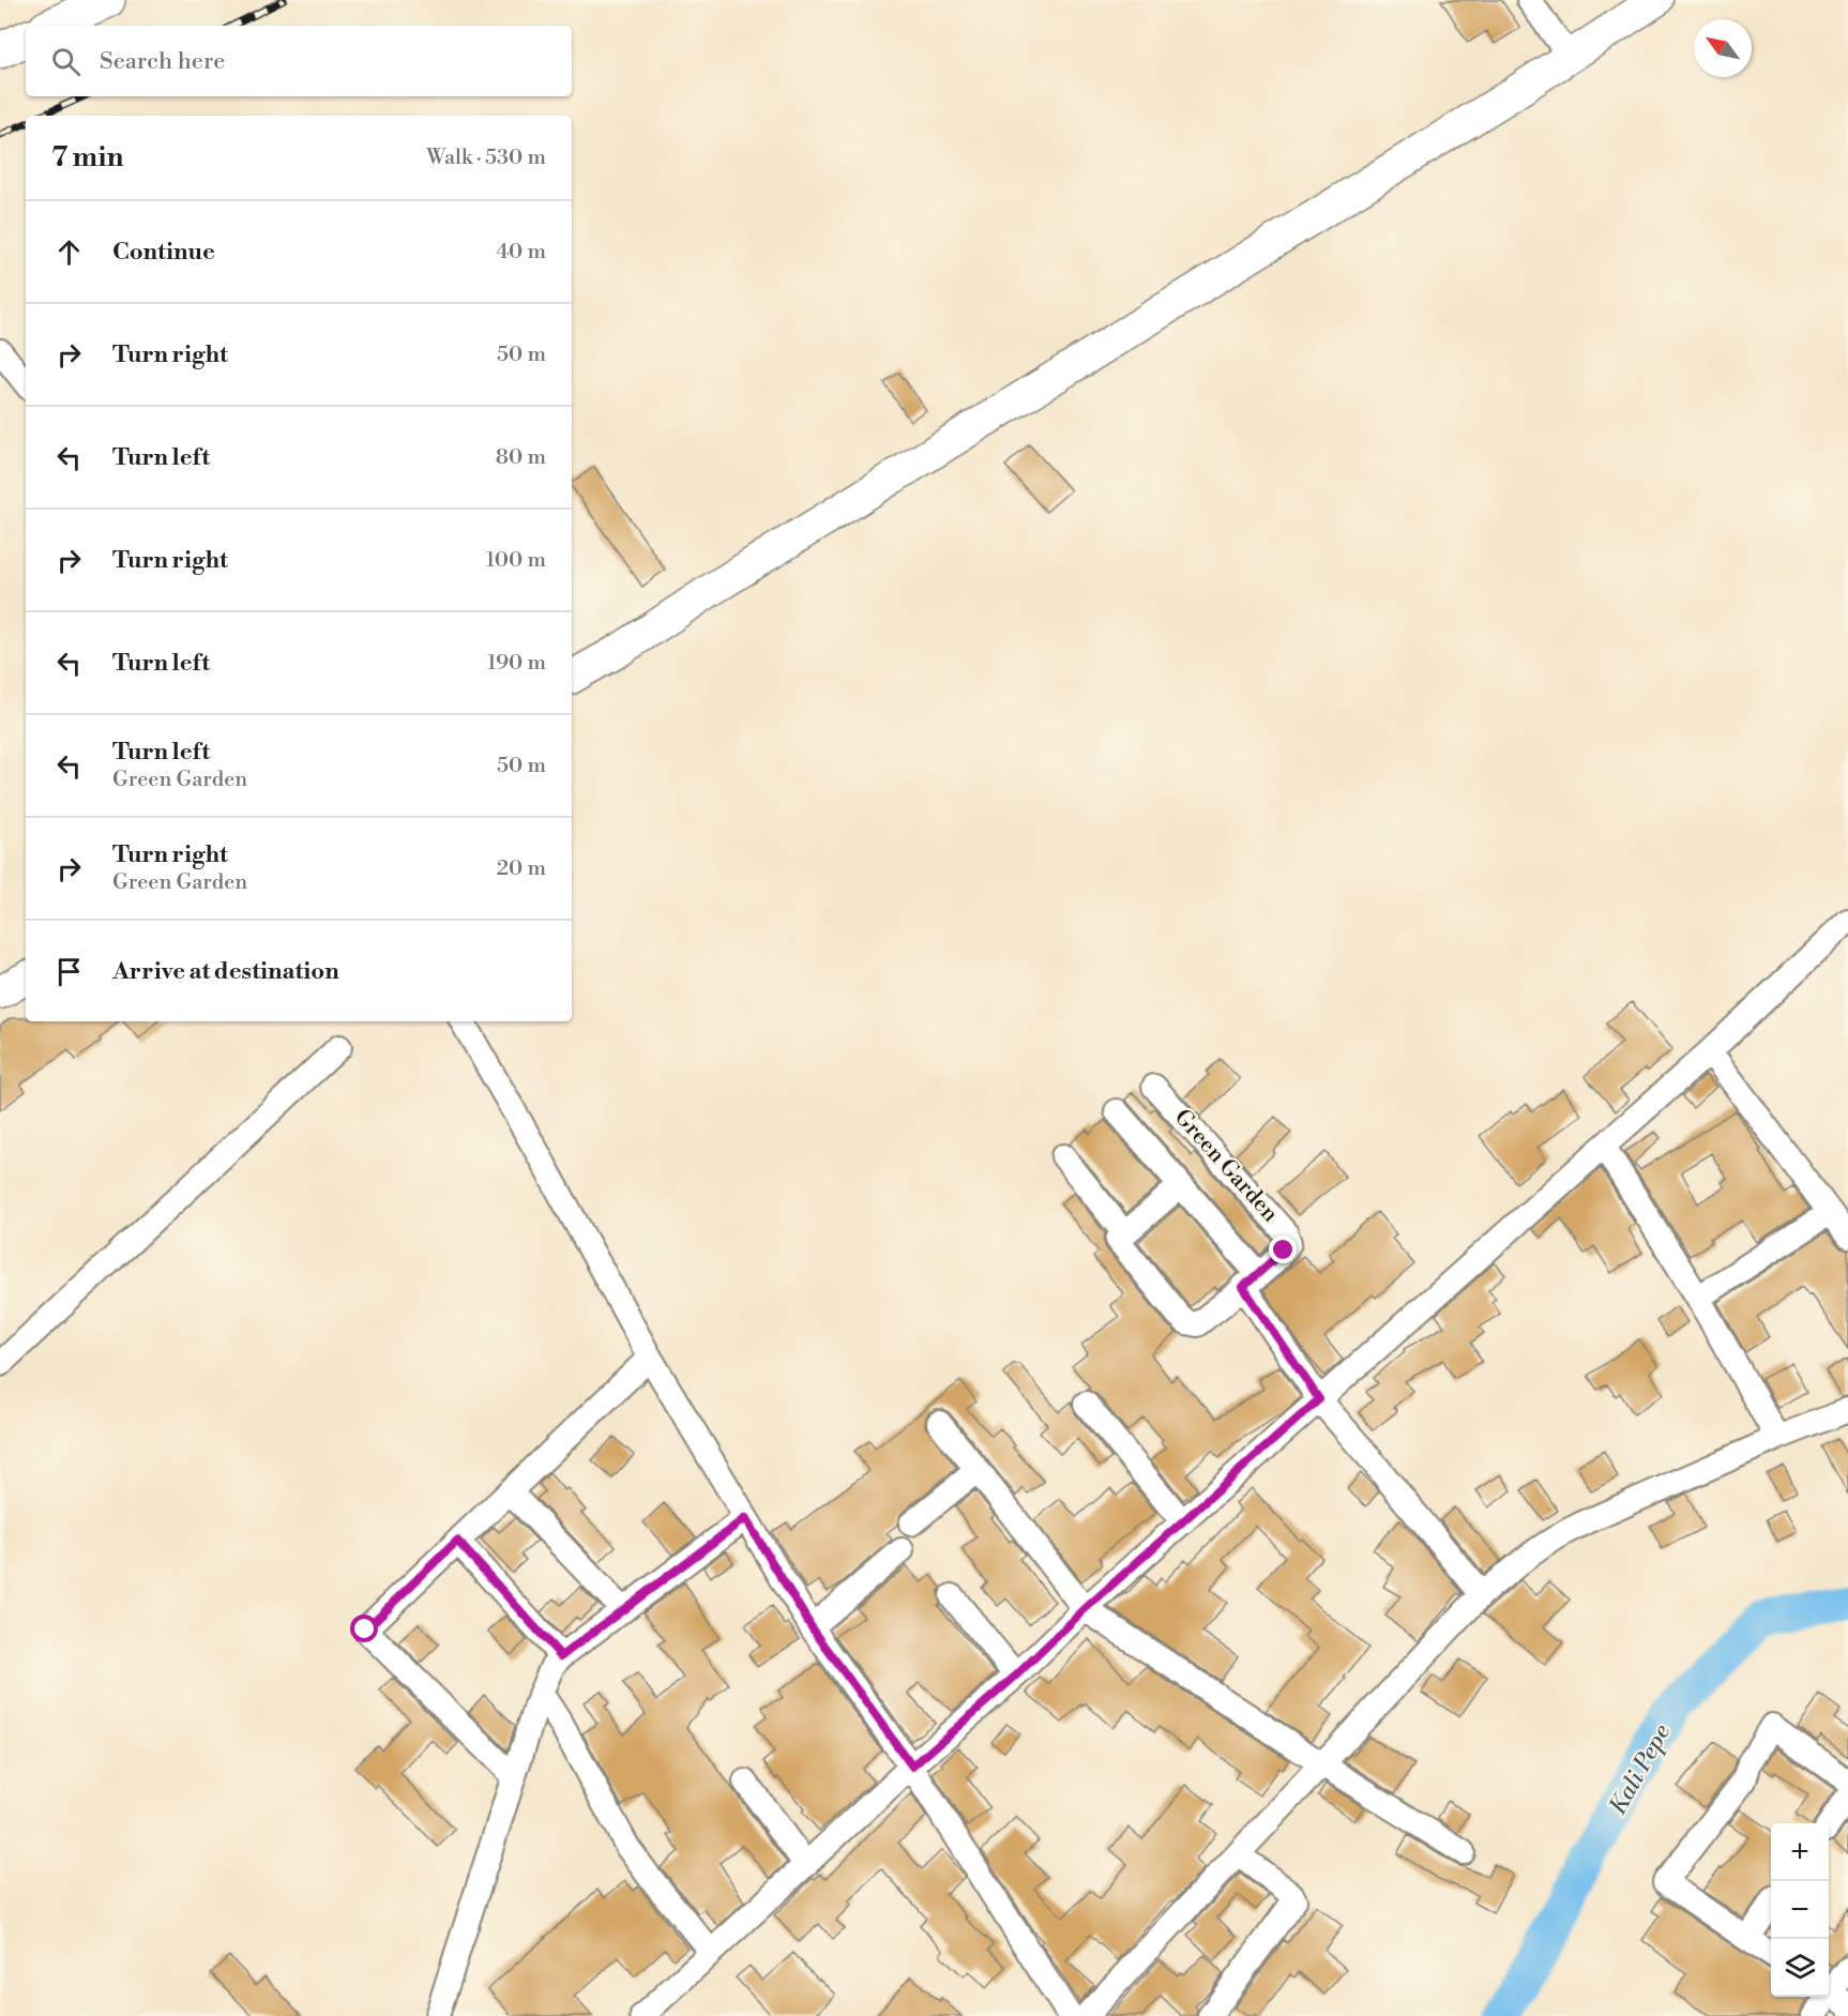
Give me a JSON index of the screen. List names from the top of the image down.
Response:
{
  "streets": {
    "street": ["Green Garden"]
  },
  "water": ["Kali Pepe"],
  "north": "top left",
  "page": {
    "search": "Search here",
    "heading": ["7 min", "Walk · 530 m"],
    "list": [
      ["Continue", "40 m"],
      ["Turn right", "50 m"],
      ["Turn left", "80 m"],
      ["Turn right", "100 m"],
      ["Turn left", "190 m"],
      ["Turn left", "Green Garden", "50 m"],
      ["Turn right", "Green Garden", "20 m"],
      "Arrive at destination"
    ],
    "map_buttons": ["+", "−"]
  }
}
